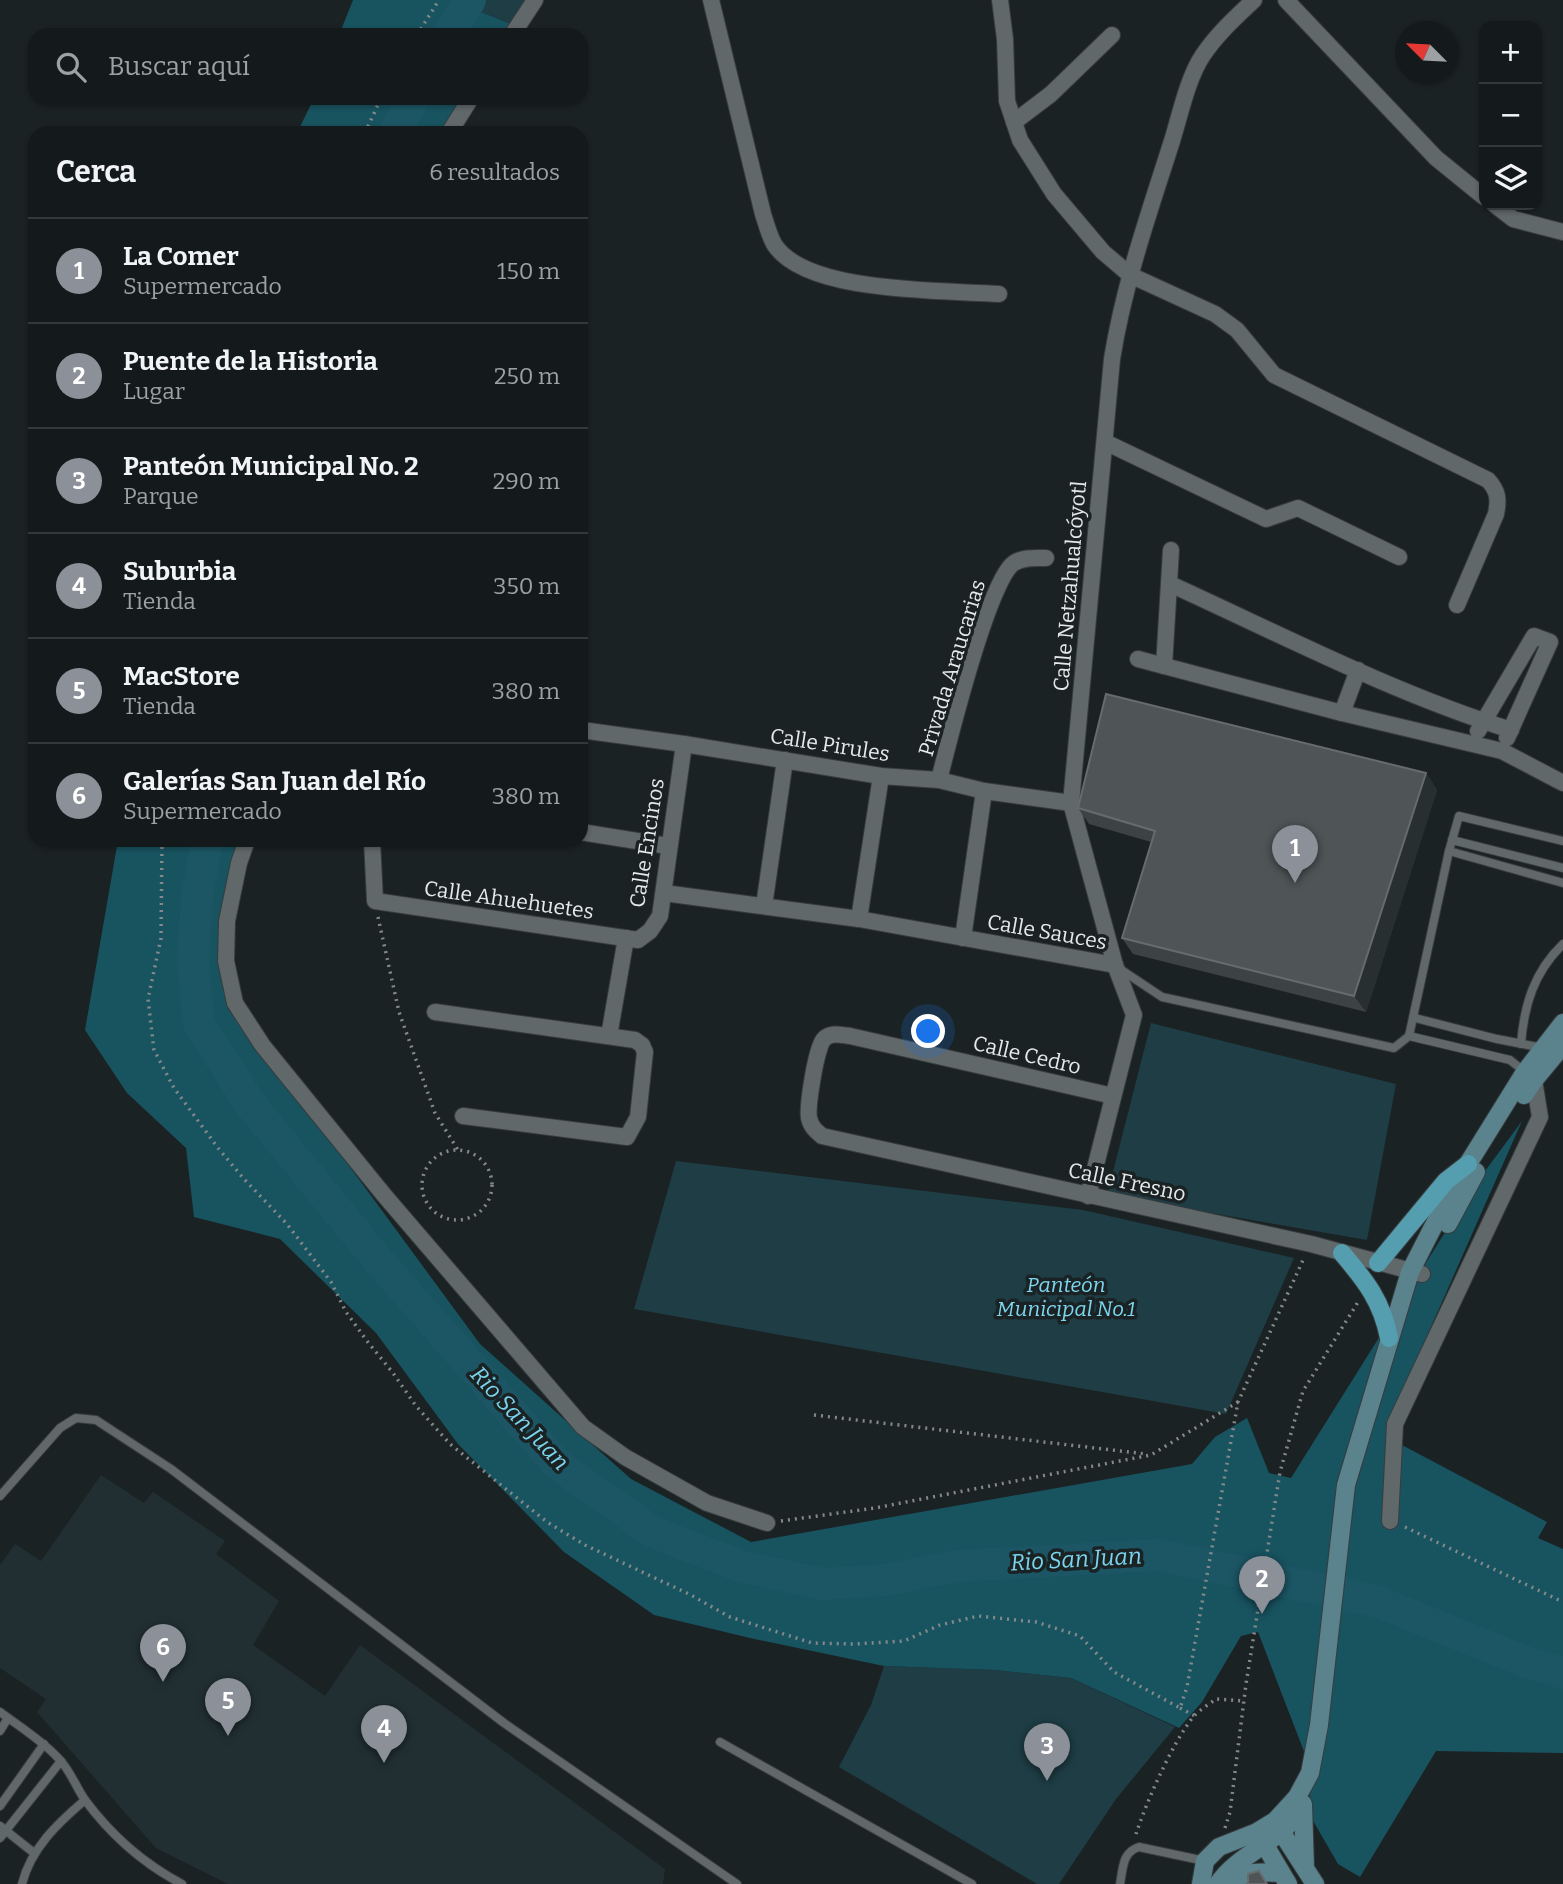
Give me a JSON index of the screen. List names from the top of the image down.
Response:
{
  "streets": {
    "street": [
      "Calle Netzahualcóyotl",
      "Privada Araucarias",
      "Calle Pirules",
      "Calle Encinos",
      "Calle Ahuehuetes",
      "Calle Sauces",
      "Calle Cedro",
      "Calle Fresno"
    ]
  },
  "crossings": [
    ["Calle Netzahualcóyotl", "Calle Pirules"],
    ["Calle Netzahualcóyotl", "Calle Sauces"],
    ["Calle Netzahualcóyotl", "Calle Cedro"],
    ["Calle Netzahualcóyotl", "Calle Fresno"],
    ["Privada Araucarias", "Calle Pirules"],
    ["Calle Pirules", "Calle Encinos"],
    ["Calle Encinos", "Calle Ahuehuetes"],
    ["Calle Encinos", "Calle Sauces"],
    ["Calle Cedro", "Calle Fresno"]
  ],
  "water": ["Rio San Juan"],
  "parks": ["Panteón Municipal No.1"],
  "north": "top left",
  "page": {
    "map_buttons": ["+", "−"],
    "search": "Buscar aquí",
    "heading": ["Cerca", "6 resultados"],
    "list": [
      {
        "mark": "1",
        "name": "La Comer",
        "note": "Supermercado",
        "value": "150 m"
      },
      {
        "mark": "2",
        "name": "Puente de la Historia",
        "note": "Lugar",
        "value": "250 m"
      },
      {
        "mark": "3",
        "name": "Panteón Municipal No. 2",
        "note": "Parque",
        "value": "290 m"
      },
      {
        "mark": "4",
        "name": "Suburbia",
        "note": "Tienda",
        "value": "350 m"
      },
      {
        "mark": "5",
        "name": "MacStore",
        "note": "Tienda",
        "value": "380 m"
      },
      {
        "mark": "6",
        "name": "Galerías San Juan del Río",
        "note": "Supermercado",
        "value": "380 m"
      }
    ],
    "pins": [
      "1",
      "2",
      "6",
      "5",
      "4",
      "3"
    ]
  }
}
